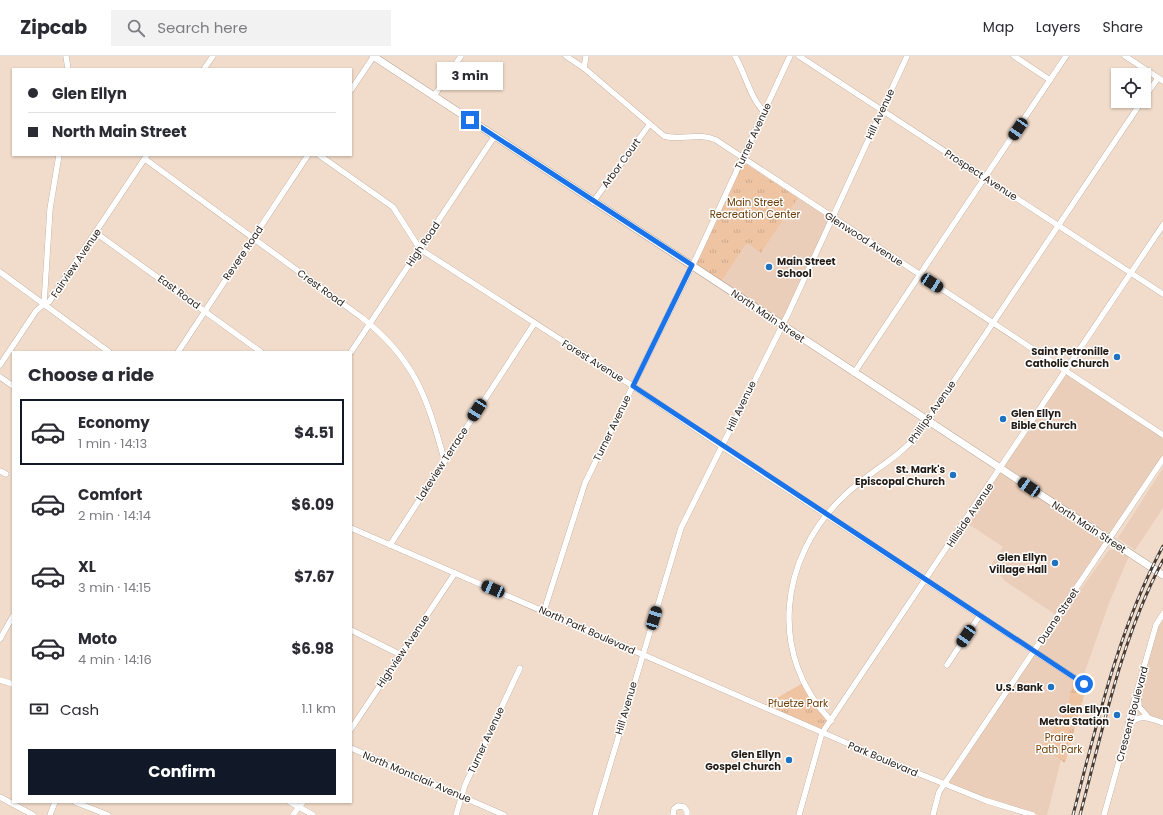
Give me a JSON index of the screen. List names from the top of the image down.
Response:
{
  "streets": {
    "street": [
      "Hill Avenue",
      "Turner Avenue",
      "Arbor Court",
      "Prospect Avenue",
      "Glenwood Avenue",
      "High Road",
      "Revere Road",
      "Fairview Avenue",
      "Crest Road",
      "East Road",
      "North Main Street",
      "Forest Avenue",
      "Phillips Avenue",
      "Lakeview Terrace",
      "Hillside Avenue",
      "Duane Street",
      "North Park Boulevard",
      "Highview Avenue",
      "Crescent Boulevard",
      "Park Boulevard",
      "North Montclair Avenue"
    ]
  },
  "crossings": [
    ["Hill Avenue", "Prospect Avenue"],
    ["Hill Avenue", "Glenwood Avenue"],
    ["Hill Avenue", "North Main Street"],
    ["Hill Avenue", "Forest Avenue"],
    ["Hill Avenue", "North Park Boulevard"],
    ["Turner Avenue", "Glenwood Avenue"],
    ["Turner Avenue", "North Main Street"],
    ["Turner Avenue", "Forest Avenue"],
    ["Turner Avenue", "North Park Boulevard"],
    ["Turner Avenue", "North Montclair Avenue"],
    ["Arbor Court", "Glenwood Avenue"],
    ["Arbor Court", "North Main Street"],
    ["Prospect Avenue", "Phillips Avenue"],
    ["Prospect Avenue", "Hillside Avenue"],
    ["Glenwood Avenue", "Phillips Avenue"],
    ["Glenwood Avenue", "Hillside Avenue"],
    ["High Road", "Crest Road"],
    ["High Road", "North Main Street"],
    ["High Road", "Forest Avenue"],
    ["Revere Road", "Crest Road"],
    ["Revere Road", "East Road"],
    ["Fairview Avenue", "Crest Road"],
    ["Fairview Avenue", "East Road"],
    ["Crest Road", "Lakeview Terrace"],
    ["North Main Street", "Phillips Avenue"],
    ["North Main Street", "Hillside Avenue"],
    ["North Main Street", "Duane Street"],
    ["Forest Avenue", "Phillips Avenue"],
    ["Forest Avenue", "Lakeview Terrace"],
    ["Forest Avenue", "Hillside Avenue"],
    ["Forest Avenue", "Duane Street"],
    ["Phillips Avenue", "Hillside Avenue"],
    ["Lakeview Terrace", "North Park Boulevard"],
    ["Hillside Avenue", "North Park Boulevard"],
    ["Hillside Avenue", "Park Boulevard"],
    ["Duane Street", "Park Boulevard"],
    ["North Park Boulevard", "Highview Avenue"],
    ["North Park Boulevard", "Park Boulevard"]
  ],
  "parks": ["Main Street Recreation Center", "Pfuetze Park", "Praire Path Park"],
  "places": [
    "Main Street School",
    "Saint Petronille Catholic Church",
    "Glen Ellyn Bible Church",
    "St. Mark's Episcopal Church",
    "Glen Ellyn Village Hall",
    "U.S. Bank",
    "Glen Ellyn Metra Station",
    "Glen Ellyn Gospel Church"
  ],
  "page": {
    "header": "Zipcab",
    "search": "Search here",
    "nav": ["Map", "Layers", "Share"],
    "bubble": "3 min",
    "banner": ["Glen Ellyn", "North Main Street"],
    "heading": "Choose a ride",
    "list": [
      {
        "name": "Economy",
        "note": "1 min · 14:13",
        "value": "$4.51"
      },
      {
        "name": "Comfort",
        "note": "2 min · 14:14",
        "value": "$6.09"
      },
      {
        "name": "XL",
        "note": "3 min · 14:15",
        "value": "$7.67"
      },
      {
        "name": "Moto",
        "note": "4 min · 14:16",
        "value": "$6.98"
      }
    ],
    "pay": ["Cash", "1.1 km"],
    "buttons": "Confirm"
  }
}
